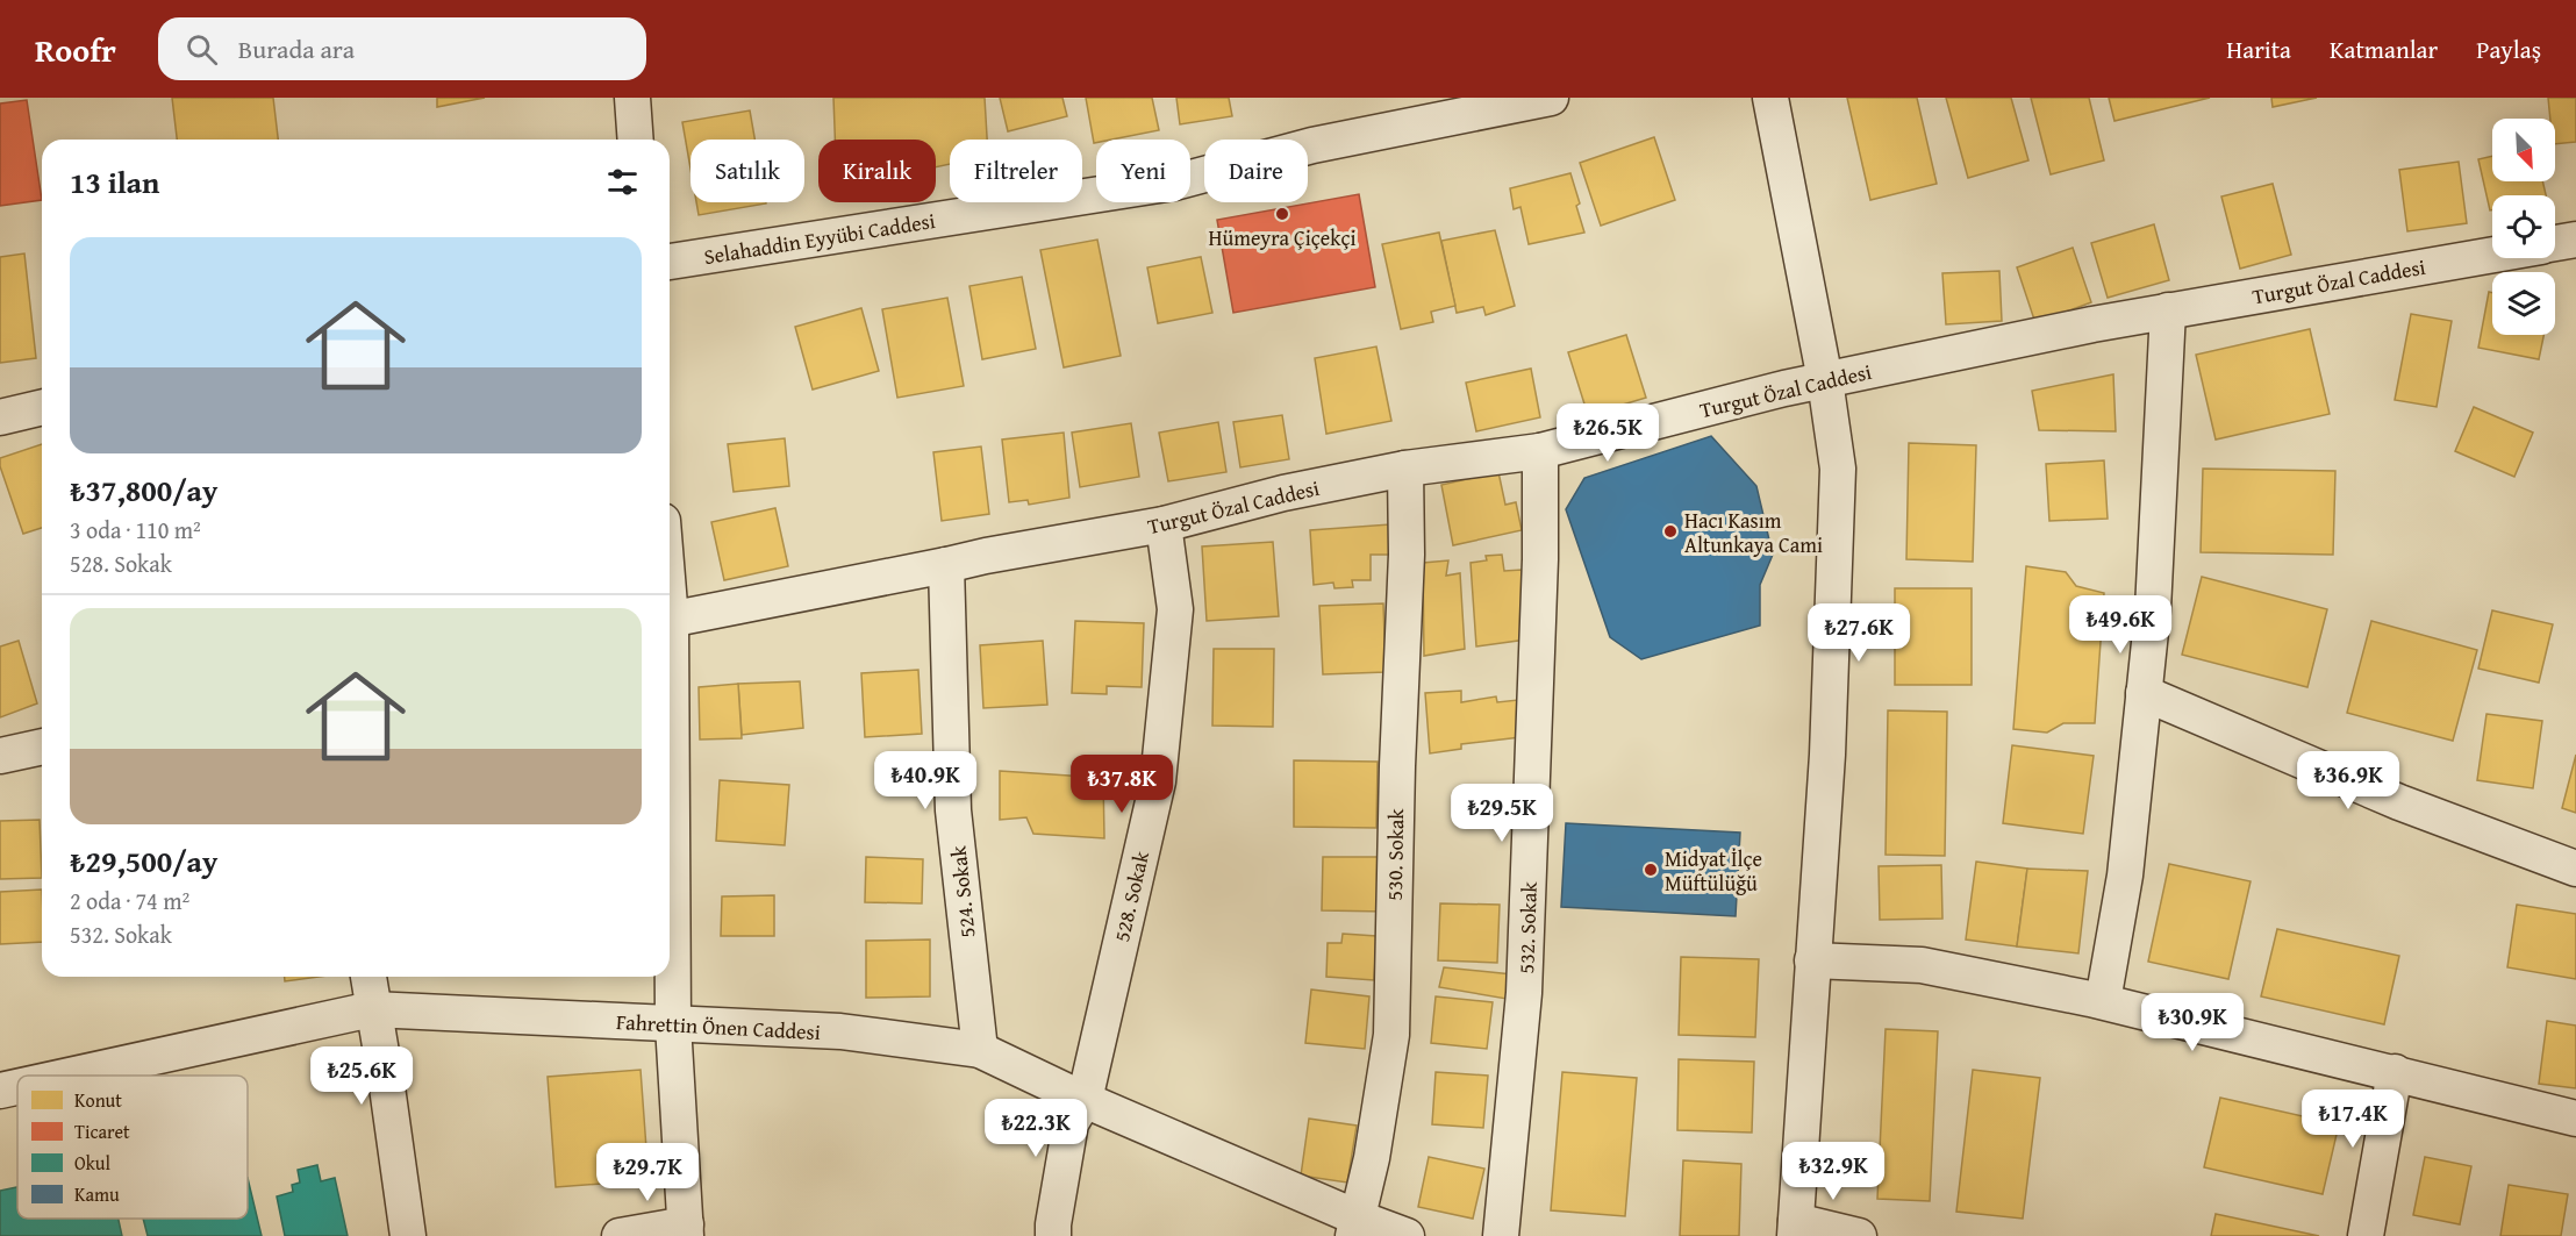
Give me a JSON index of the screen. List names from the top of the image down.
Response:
{
  "streets": {
    "street": [
      "Selahaddin Eyyübi Caddesi",
      "Turgut Özal Caddesi",
      "530. Sokak",
      "524. Sokak",
      "528. Sokak",
      "532. Sokak",
      "Fahrettin Önen Caddesi"
    ]
  },
  "crossings": [
    ["Turgut Özal Caddesi", "530. Sokak"],
    ["Turgut Özal Caddesi", "524. Sokak"],
    ["Turgut Özal Caddesi", "528. Sokak"],
    ["Turgut Özal Caddesi", "532. Sokak"],
    ["530. Sokak", "Fahrettin Önen Caddesi"],
    ["524. Sokak", "Fahrettin Önen Caddesi"],
    ["528. Sokak", "Fahrettin Önen Caddesi"]
  ],
  "places": ["Hümeyra Çiçekçi", "Hacı Kasım Altunkaya Cami", "Midyat İlçe Müftülüğü"],
  "legend": [
    "Konut",
    "Ticaret",
    "Okul",
    "Kamu"
  ],
  "north": "bottom right",
  "page": {
    "header": "Roofr",
    "search": "Burada ara",
    "nav": ["Harita", "Katmanlar", "Paylaş"],
    "chip": [
      "Satılık",
      "Kiralık",
      "Filtreler",
      "Yeni",
      "Daire"
    ],
    "heading": "13 ilan",
    "list": [
      {
        "name": "₺37,800/ay",
        "note": "3 oda · 110 m² · 528. Sokak"
      },
      {
        "name": "₺29,500/ay",
        "note": "2 oda · 74 m² · 532. Sokak"
      }
    ],
    "price": [
      "₺26.5K",
      "₺49.6K",
      "₺27.6K",
      "₺40.9K",
      "₺36.9K",
      "₺37.8K",
      "₺29.5K",
      "₺30.9K",
      "₺25.6K",
      "₺17.4K",
      "₺22.3K",
      "₺32.9K",
      "₺29.7K"
    ]
  }
}
